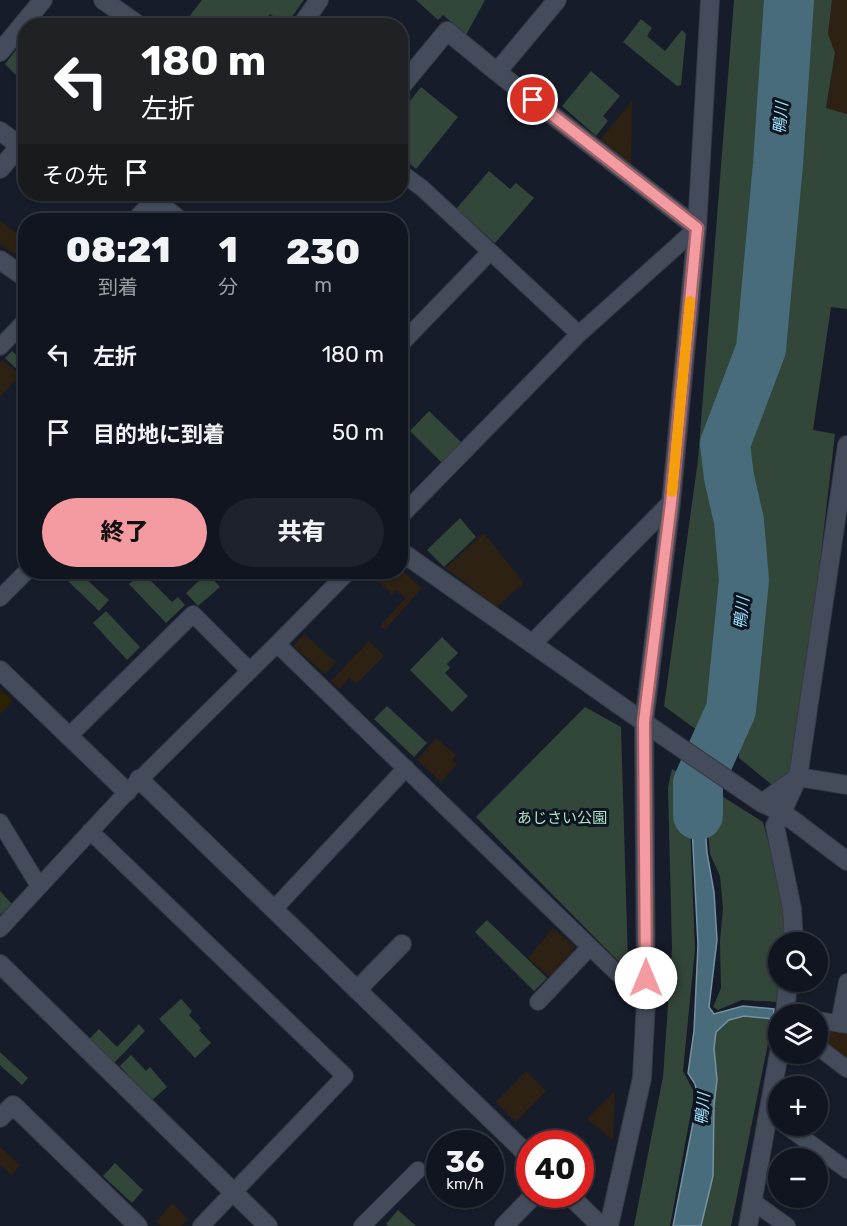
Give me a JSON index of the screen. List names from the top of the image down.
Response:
{
  "water": ["鴨川"],
  "parks": ["あじさい公園"],
  "page": {
    "turn": ["180 m", "左折"],
    "then": "その先",
    "eta": [
      "08:21",
      "到着",
      "1",
      "分",
      "230",
      "m"
    ],
    "list": [
      {
        "name": "左折",
        "value": "180 m"
      },
      {
        "name": "目的地に到着",
        "value": "50 m"
      }
    ],
    "buttons": ["終了", "共有"],
    "map_buttons": ["+", "−"],
    "speed": "36 km/h",
    "limit": "40"
  }
}
